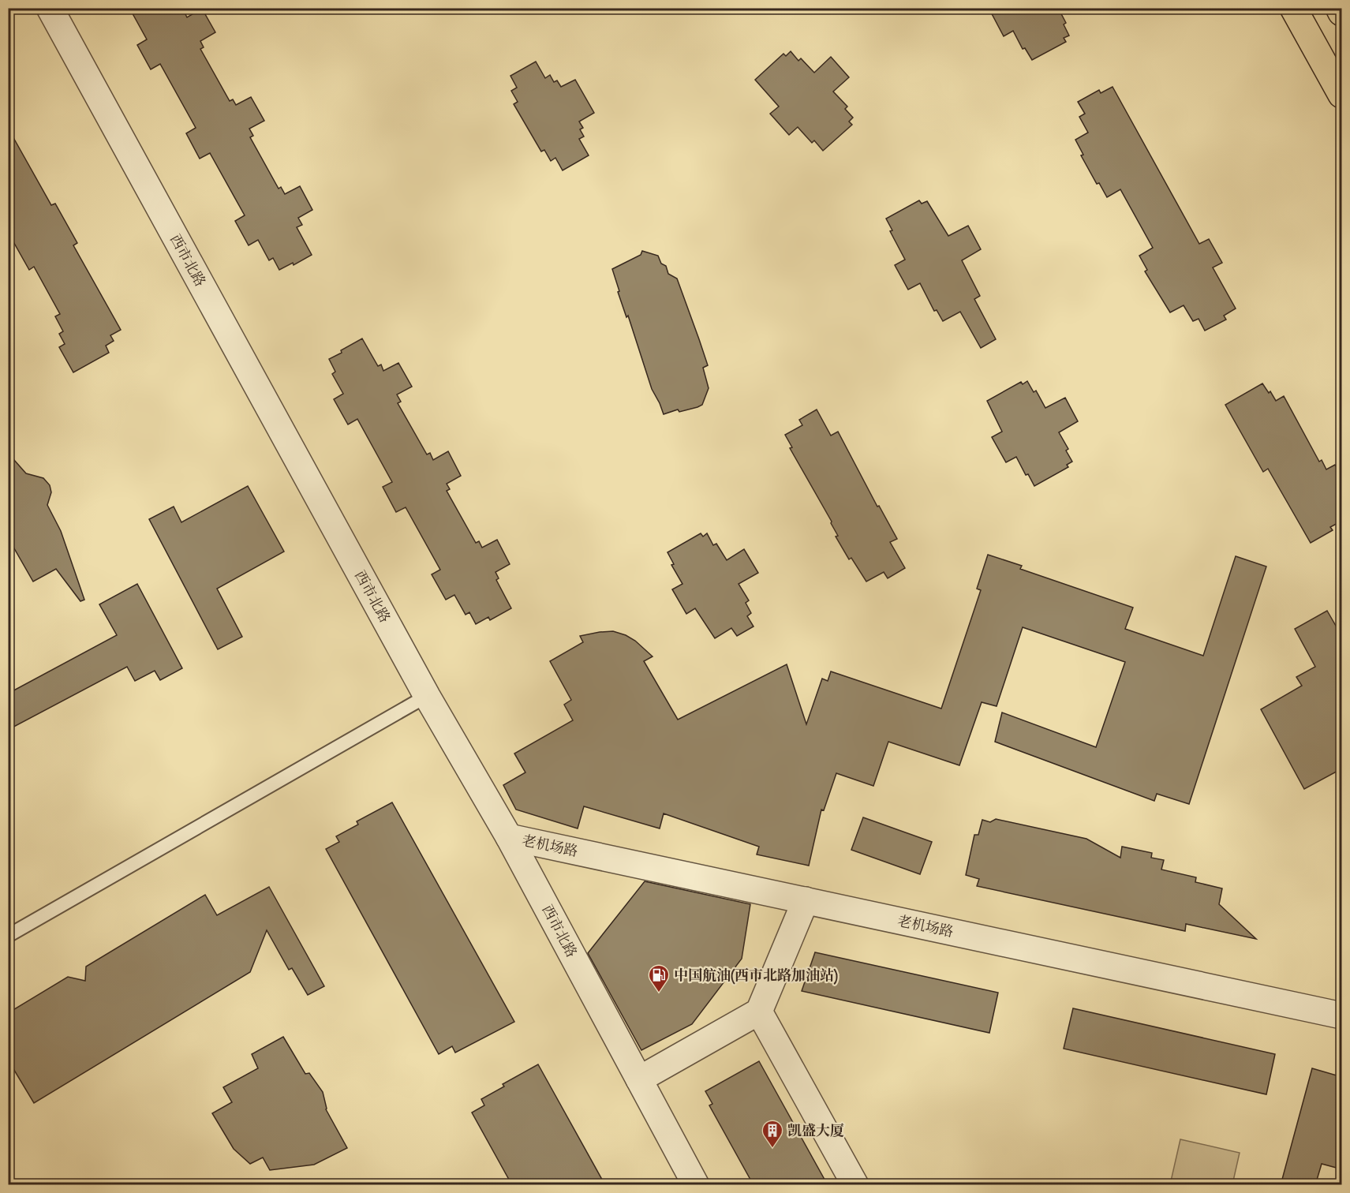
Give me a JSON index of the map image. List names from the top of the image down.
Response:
{
  "streets": {
    "street": ["西市北路", "老机场路"]
  },
  "crossings": [
    ["西市北路", "老机场路"]
  ],
  "places": {
    "fuel station": ["中国航油(西市北路加油站)"],
    "building": ["凯盛大厦"]
  }
}
